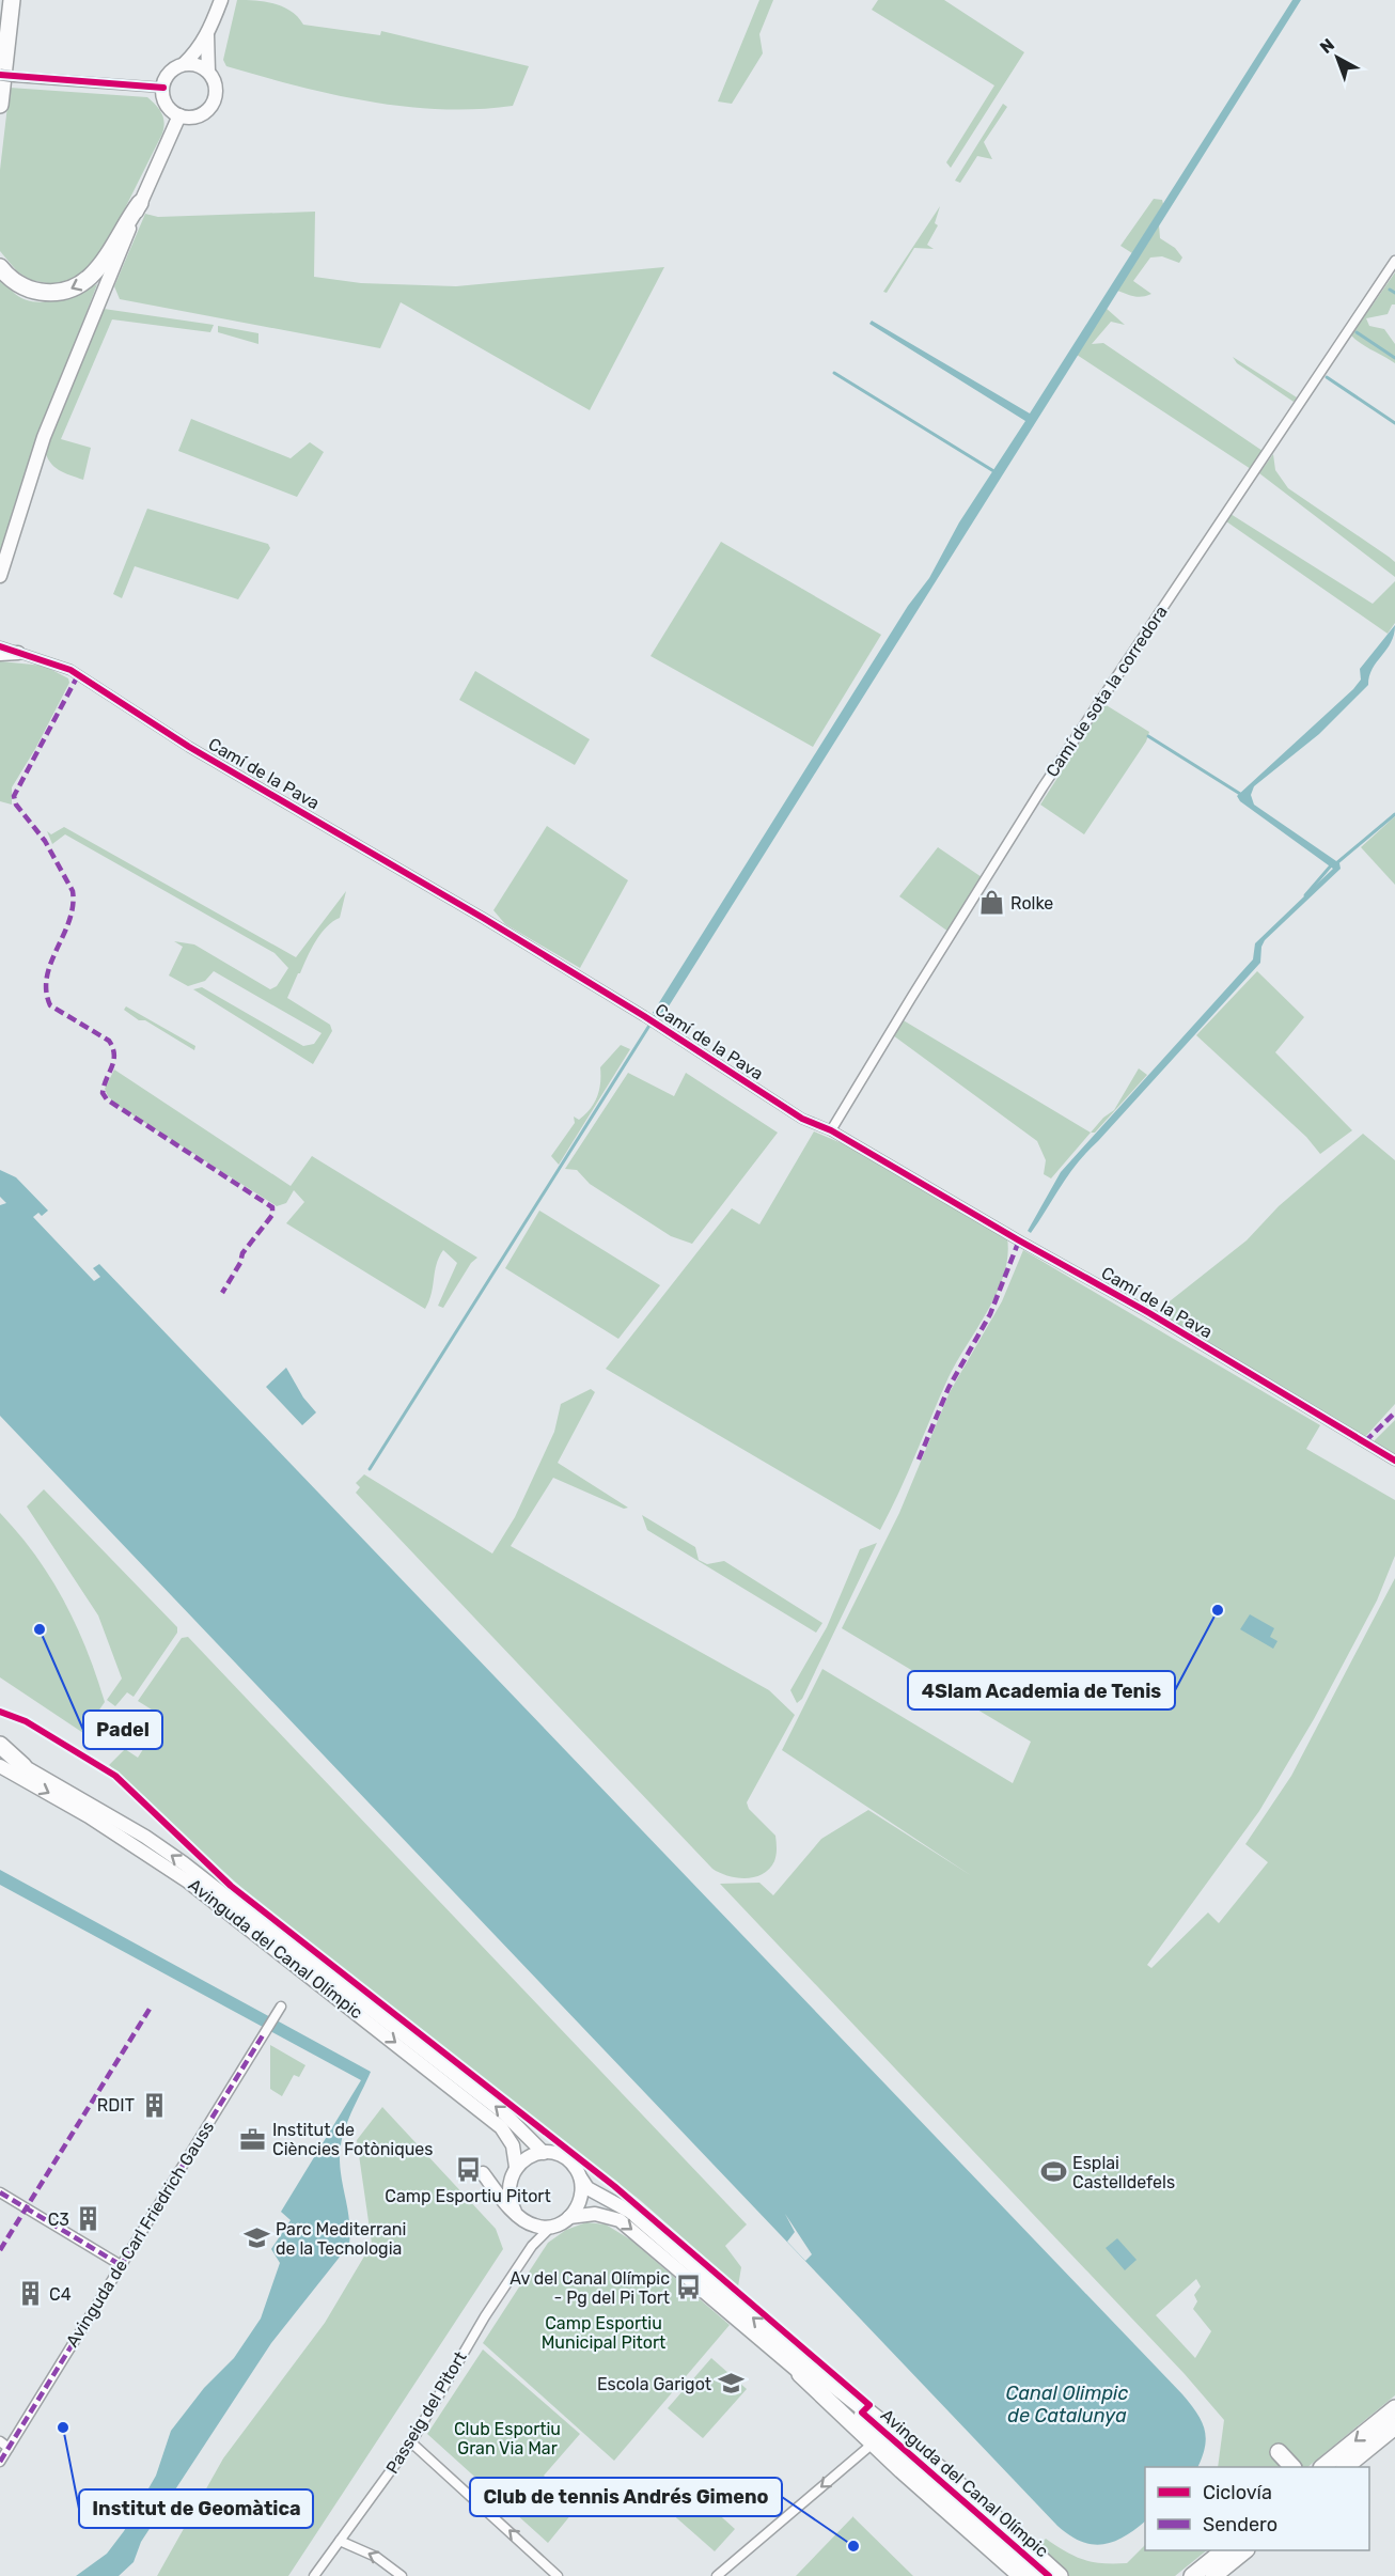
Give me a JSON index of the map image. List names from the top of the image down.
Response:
{
  "streets": {
    "street": [
      "Camí de sota la corredora",
      "Camí de la Pava",
      "Avinguda del Canal Olímpic",
      "Avinguda de Carl Friedrich Gauss",
      "Passeig del Pitort"
    ]
  },
  "crossings": [
    ["Camí de sota la corredora", "Camí de la Pava"],
    ["Avinguda del Canal Olímpic", "Passeig del Pitort"]
  ],
  "water": ["Canal Olimpic de Catalunya"],
  "parks": ["Camp Esportiu Municipal Pitort", "Club Esportiu Gran Via Mar"],
  "places": {
    "shop": ["Rolke"],
    "other": [
      "4Slam Academia de Tenis",
      "Padel",
      "Institut de Geomàtica",
      "Club de tennis Andrés Gimeno"
    ],
    "building": ["RDIT", "C3", "C4"],
    "office": ["Institut de Ciències Fotòniques"],
    "bus stop": ["Camp Esportiu Pitort", "Av del Canal Olímpic - Pg del Pi Tort"],
    "sports": ["Esplai Castelldefels"],
    "school or university": ["Parc Mediterrani de la Tecnologia", "Escola Garigot"]
  },
  "legend": ["Ciclovía", "Sendero"],
  "north": "top left"
}
